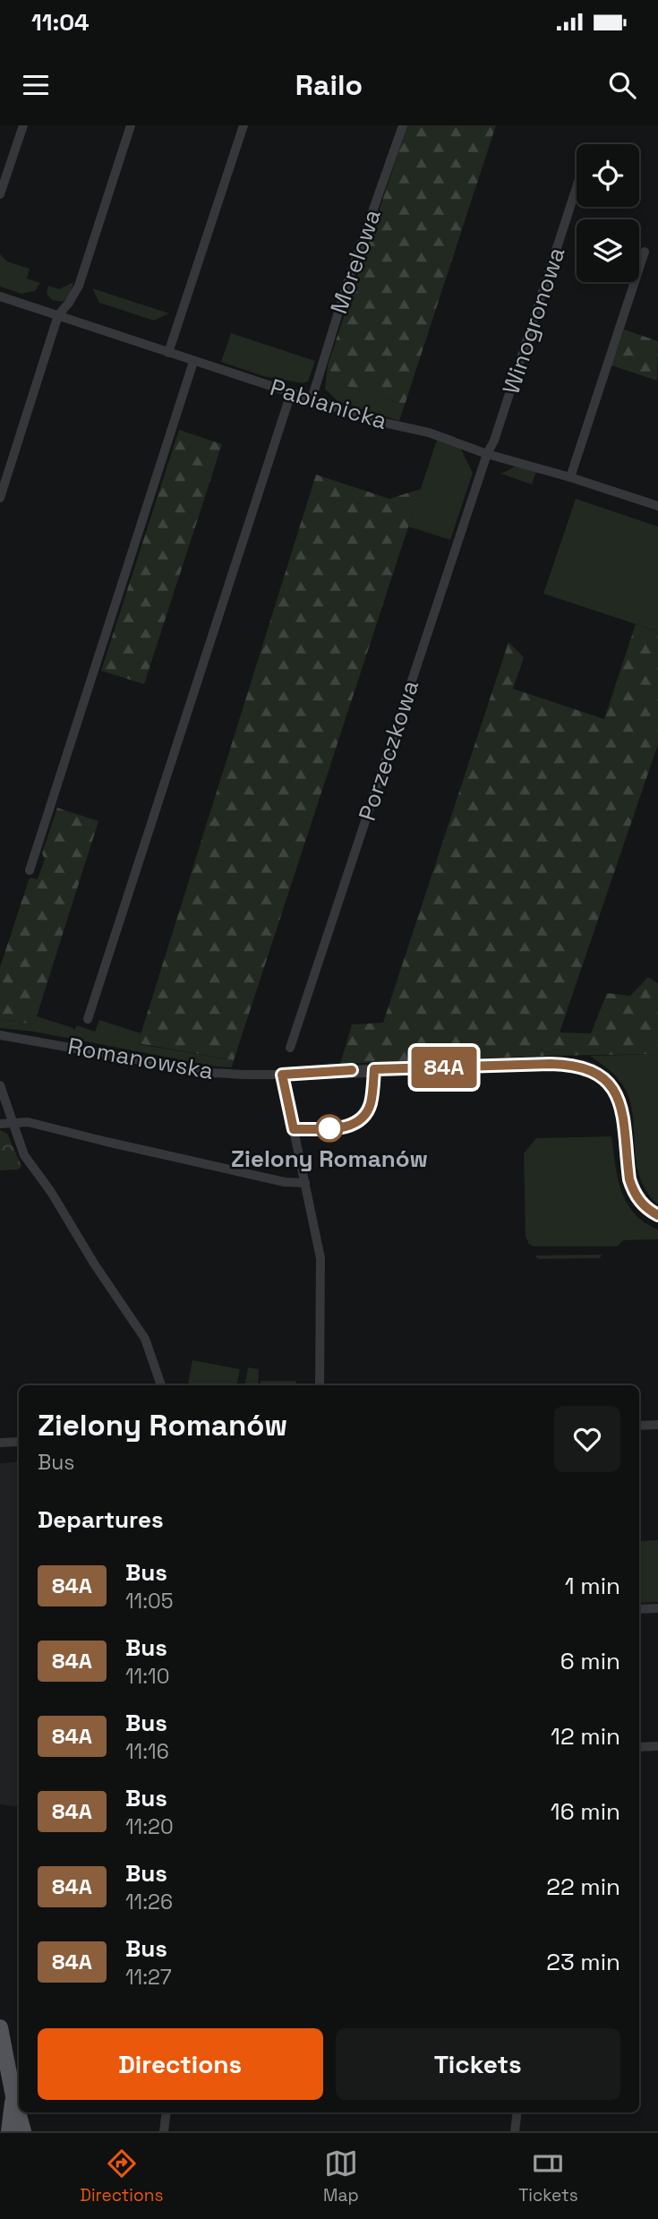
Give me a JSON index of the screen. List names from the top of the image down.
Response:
{
  "streets": {
    "street": [
      "Morelowa",
      "Winogronowa",
      "Pabianicka",
      "Porzeczkowa",
      "Romanowska"
    ]
  },
  "crossings": [
    ["Morelowa", "Pabianicka"],
    ["Winogronowa", "Pabianicka"],
    ["Winogronowa", "Porzeczkowa"],
    ["Pabianicka", "Porzeczkowa"]
  ],
  "places": ["Zielony Romanów"],
  "lines": ["bus line 84A"],
  "page": {
    "status": "11:04",
    "header": "Railo",
    "on_map": "84A",
    "heading": [
      ["Zielony Romanów", "Bus"],
      "Departures"
    ],
    "list": [
      {
        "mark": "84A",
        "name": "Bus",
        "note": "11:05",
        "value": "1 min"
      },
      {
        "mark": "84A",
        "name": "Bus",
        "note": "11:10",
        "value": "6 min"
      },
      {
        "mark": "84A",
        "name": "Bus",
        "note": "11:16",
        "value": "12 min"
      },
      {
        "mark": "84A",
        "name": "Bus",
        "note": "11:20",
        "value": "16 min"
      },
      {
        "mark": "84A",
        "name": "Bus",
        "note": "11:26",
        "value": "22 min"
      },
      {
        "mark": "84A",
        "name": "Bus",
        "note": "11:27",
        "value": "23 min"
      }
    ],
    "buttons": ["Directions", "Tickets"],
    "tabs": ["Directions", "Map", "Tickets"]
  }
}
